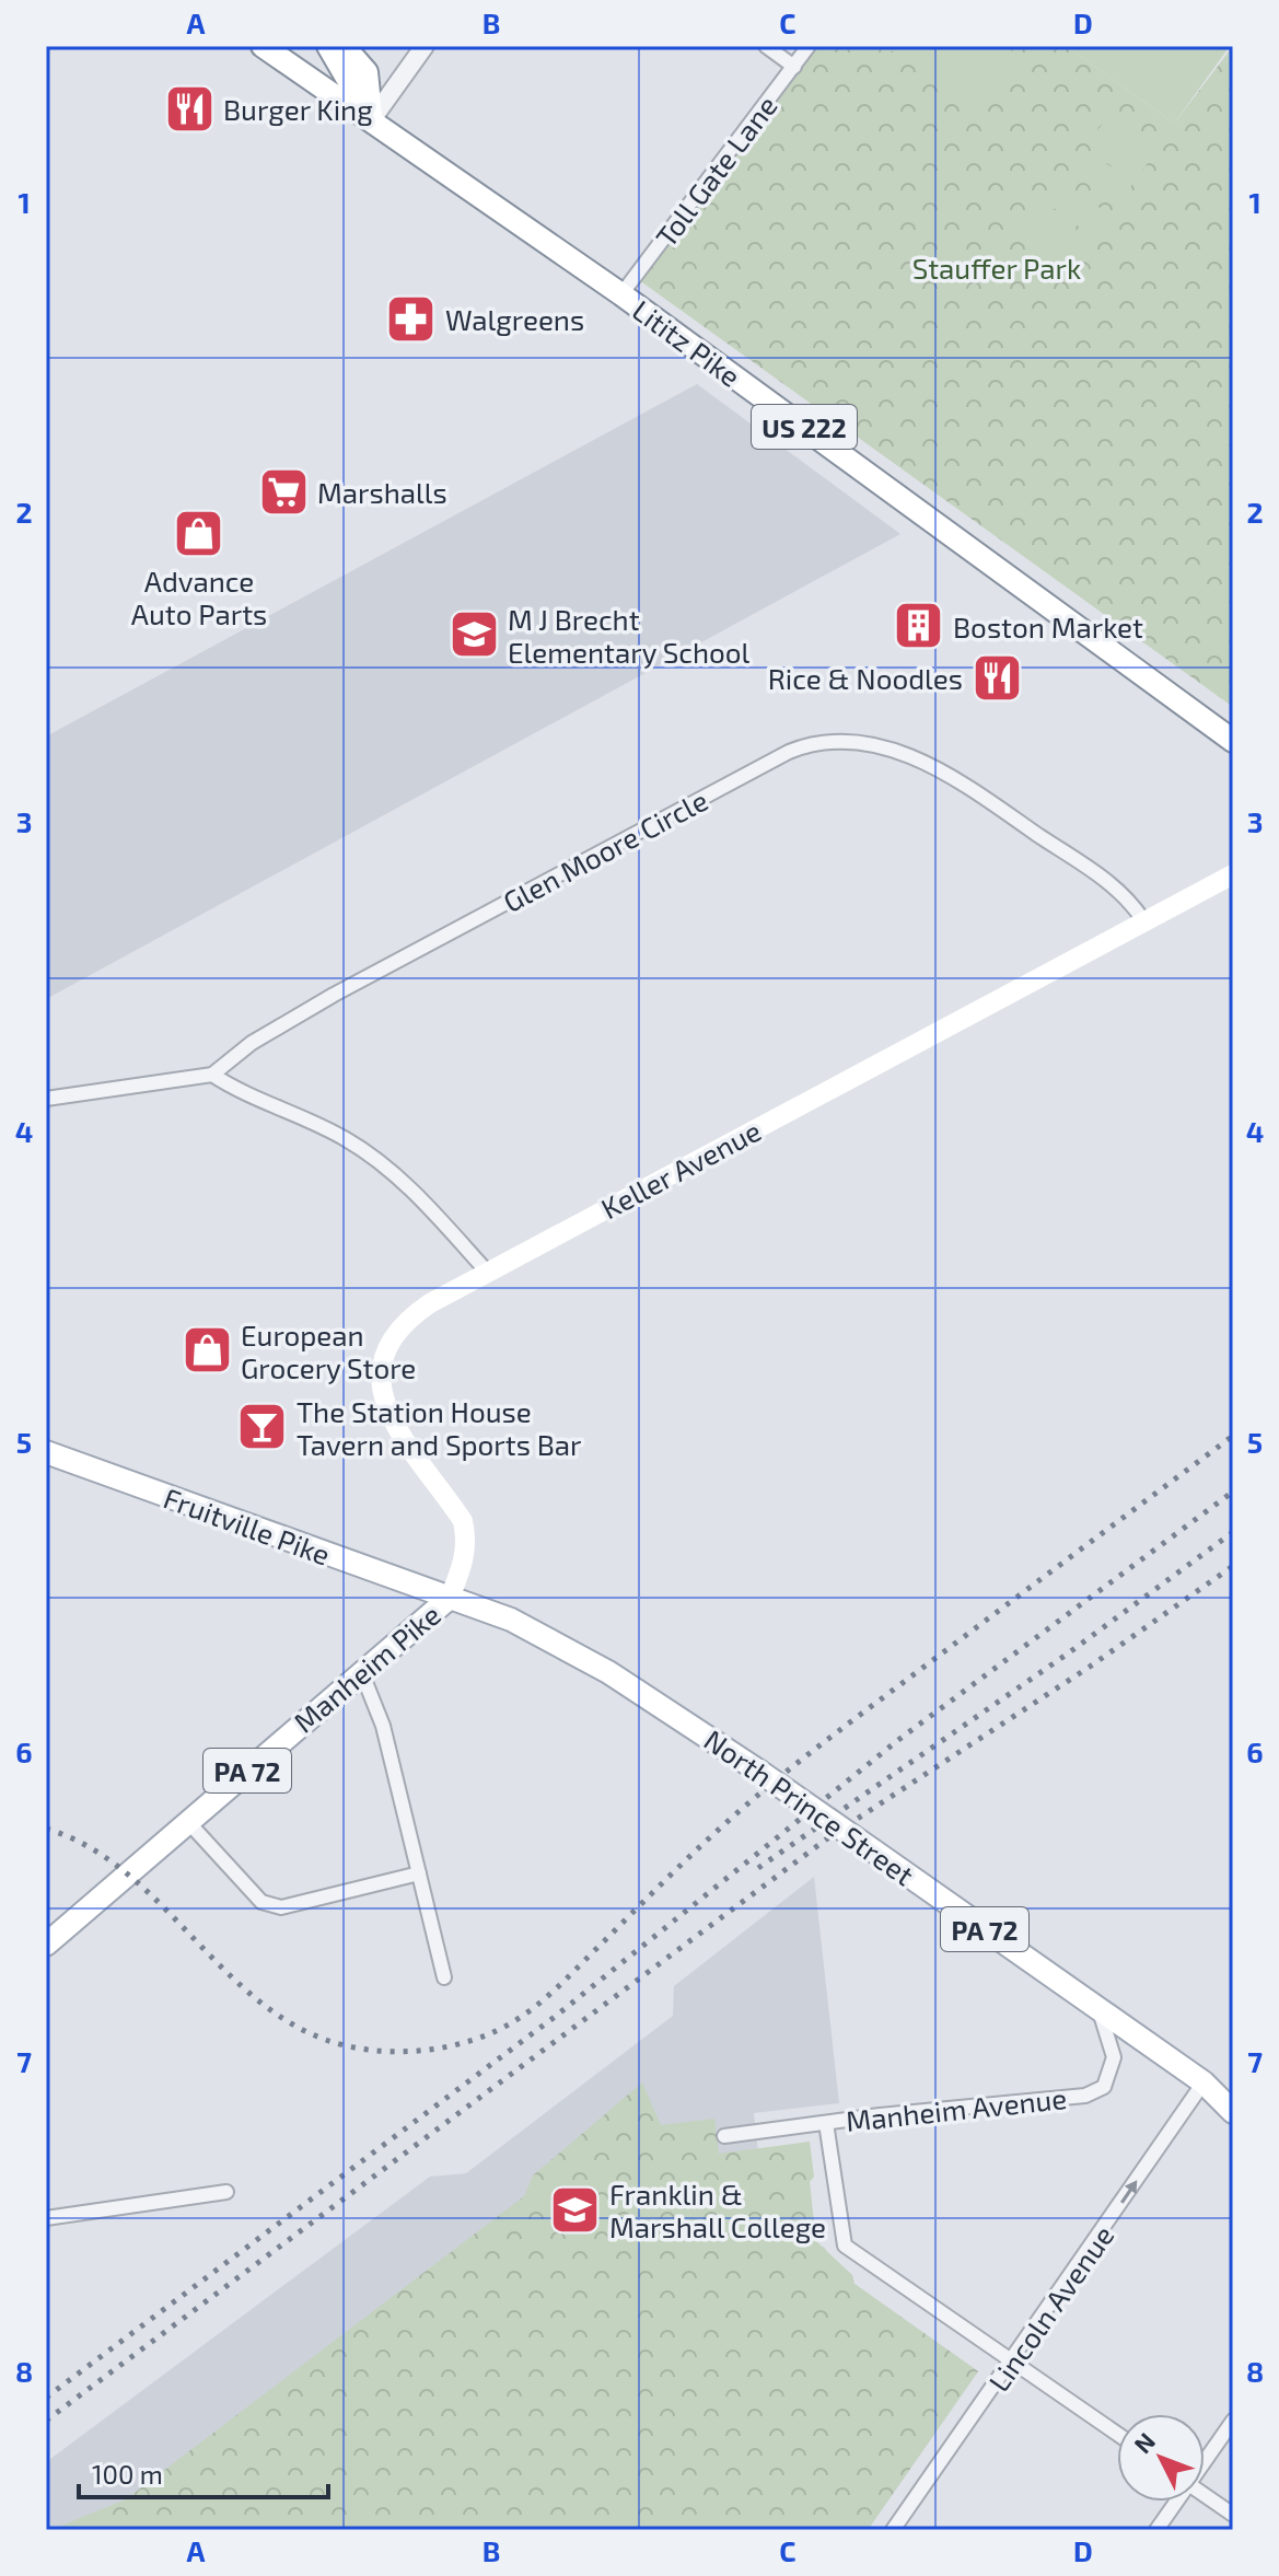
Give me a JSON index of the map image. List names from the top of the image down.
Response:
{
  "streets": {
    "main road": [
      "Lititz Pike",
      "US 222",
      "Keller Avenue",
      "Fruitville Pike",
      "Manheim Pike",
      "PA 72",
      "North Prince Street"
    ],
    "street": [
      "Toll Gate Lane",
      "Glen Moore Circle",
      "Manheim Avenue",
      "Lincoln Avenue"
    ]
  },
  "crossings": [
    ["Toll Gate Lane", "Lititz Pike"],
    ["Glen Moore Circle", "Keller Avenue"],
    ["Keller Avenue", "Fruitville Pike"],
    ["Keller Avenue", "Manheim Pike"],
    ["Keller Avenue", "North Prince Street"],
    ["Fruitville Pike", "Manheim Pike"],
    ["Fruitville Pike", "North Prince Street"],
    ["Manheim Pike", "North Prince Street"],
    ["PA 72", "North Prince Street"],
    ["PA 72", "Lincoln Avenue"],
    ["North Prince Street", "Manheim Avenue"],
    ["North Prince Street", "Lincoln Avenue"]
  ],
  "one_way": ["Lincoln Avenue"],
  "parks": ["Stauffer Park"],
  "places": {
    "restaurant": ["Burger King", "Rice & Noodles"],
    "pharmacy": ["Walgreens"],
    "supermarket": ["Marshalls"],
    "shop": ["Advance Auto Parts", "European Grocery Store"],
    "building": ["Boston Market"],
    "school or university": ["M J Brecht Elementary School", "Franklin & Marshall College"],
    "bar": ["The Station House Tavern and Sports Bar"]
  },
  "scale_bar": "100 m",
  "north": "top left",
  "grid": {
    "columns": [
      "A",
      "B",
      "C",
      "D"
    ],
    "rows": [
      "1",
      "2",
      "3",
      "4",
      "5",
      "6",
      "7",
      "8"
    ]
  }
}
